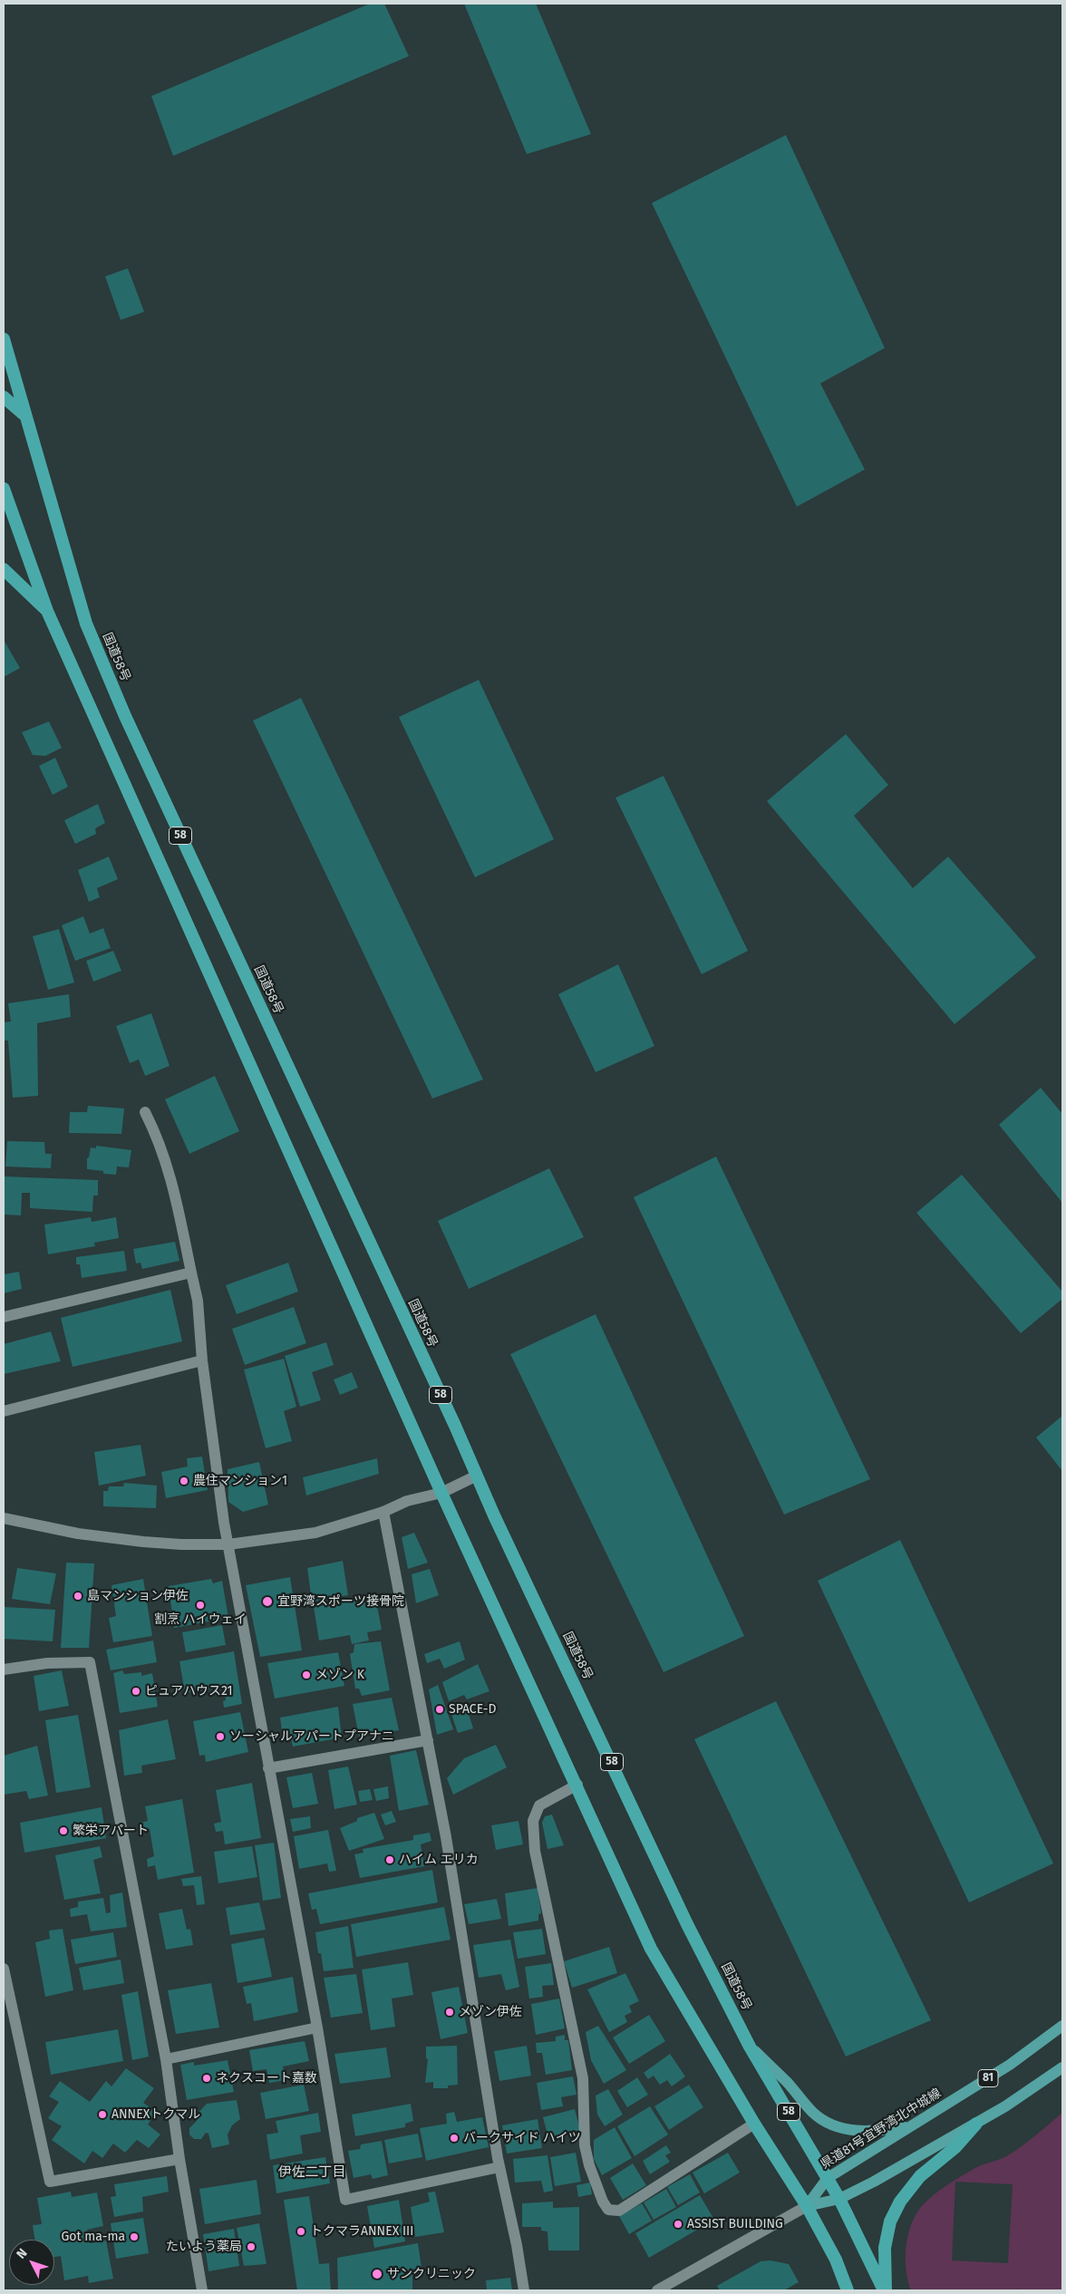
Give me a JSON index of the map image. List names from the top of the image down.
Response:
{
  "streets": {
    "highway": ["国道58号", "58"],
    "main road": ["81", "県道81号宜野湾北中城線"]
  },
  "crossings": [
    ["国道58号", "県道81号宜野湾北中城線"],
    ["58", "県道81号宜野湾北中城線"]
  ],
  "districts": ["伊佐二丁目"],
  "places": [
    "農住マンション1",
    "島マンション伊佐",
    "宜野湾スポーツ接骨院",
    "割烹 ハイウェイ",
    "メゾン K",
    "ピュアハウス21",
    "SPACE-D",
    "ソーシャルアパートプアナニ",
    "繁栄アパート",
    "ハイム エリカ",
    "メゾン伊佐",
    "ネクスコート嘉数",
    "ANNEXトクマル",
    "バークサイド ハイツ",
    "ASSIST BUILDING",
    "トクマラANNEX III",
    "Got ma-ma",
    "たいよう薬局",
    "サンクリニック"
  ],
  "north": "top left"
}
